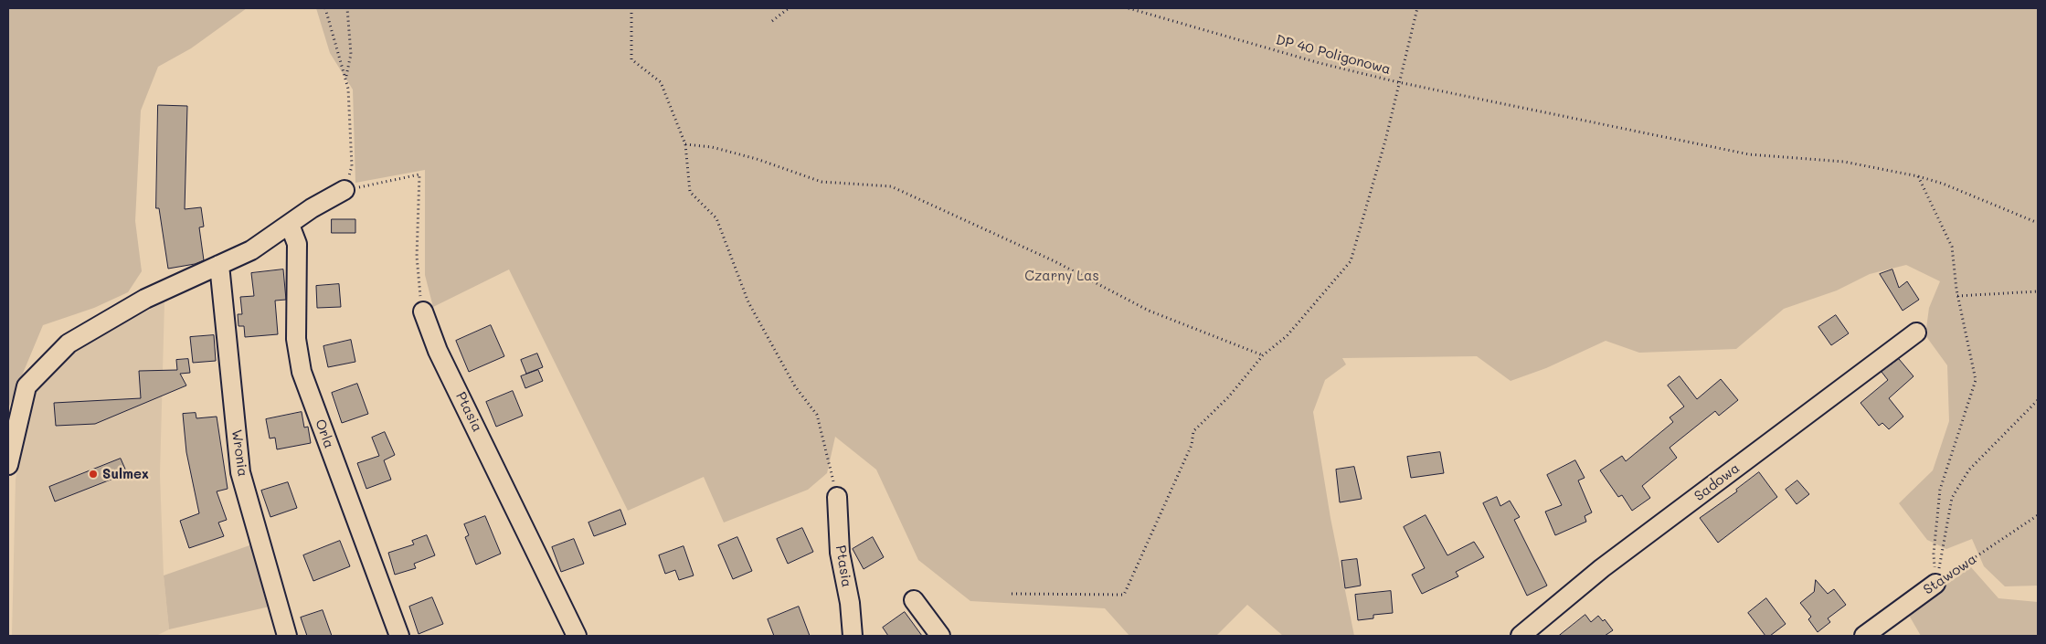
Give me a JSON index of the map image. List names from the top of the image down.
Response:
{
  "streets": {
    "street": [
      "Ptasia",
      "Orla",
      "Wronia",
      "Sadowa",
      "Stawowa"
    ],
    "path": ["DP 40 Poligonowa"]
  },
  "parks": ["Czarny Las"],
  "places": ["Sulmex"]
}
